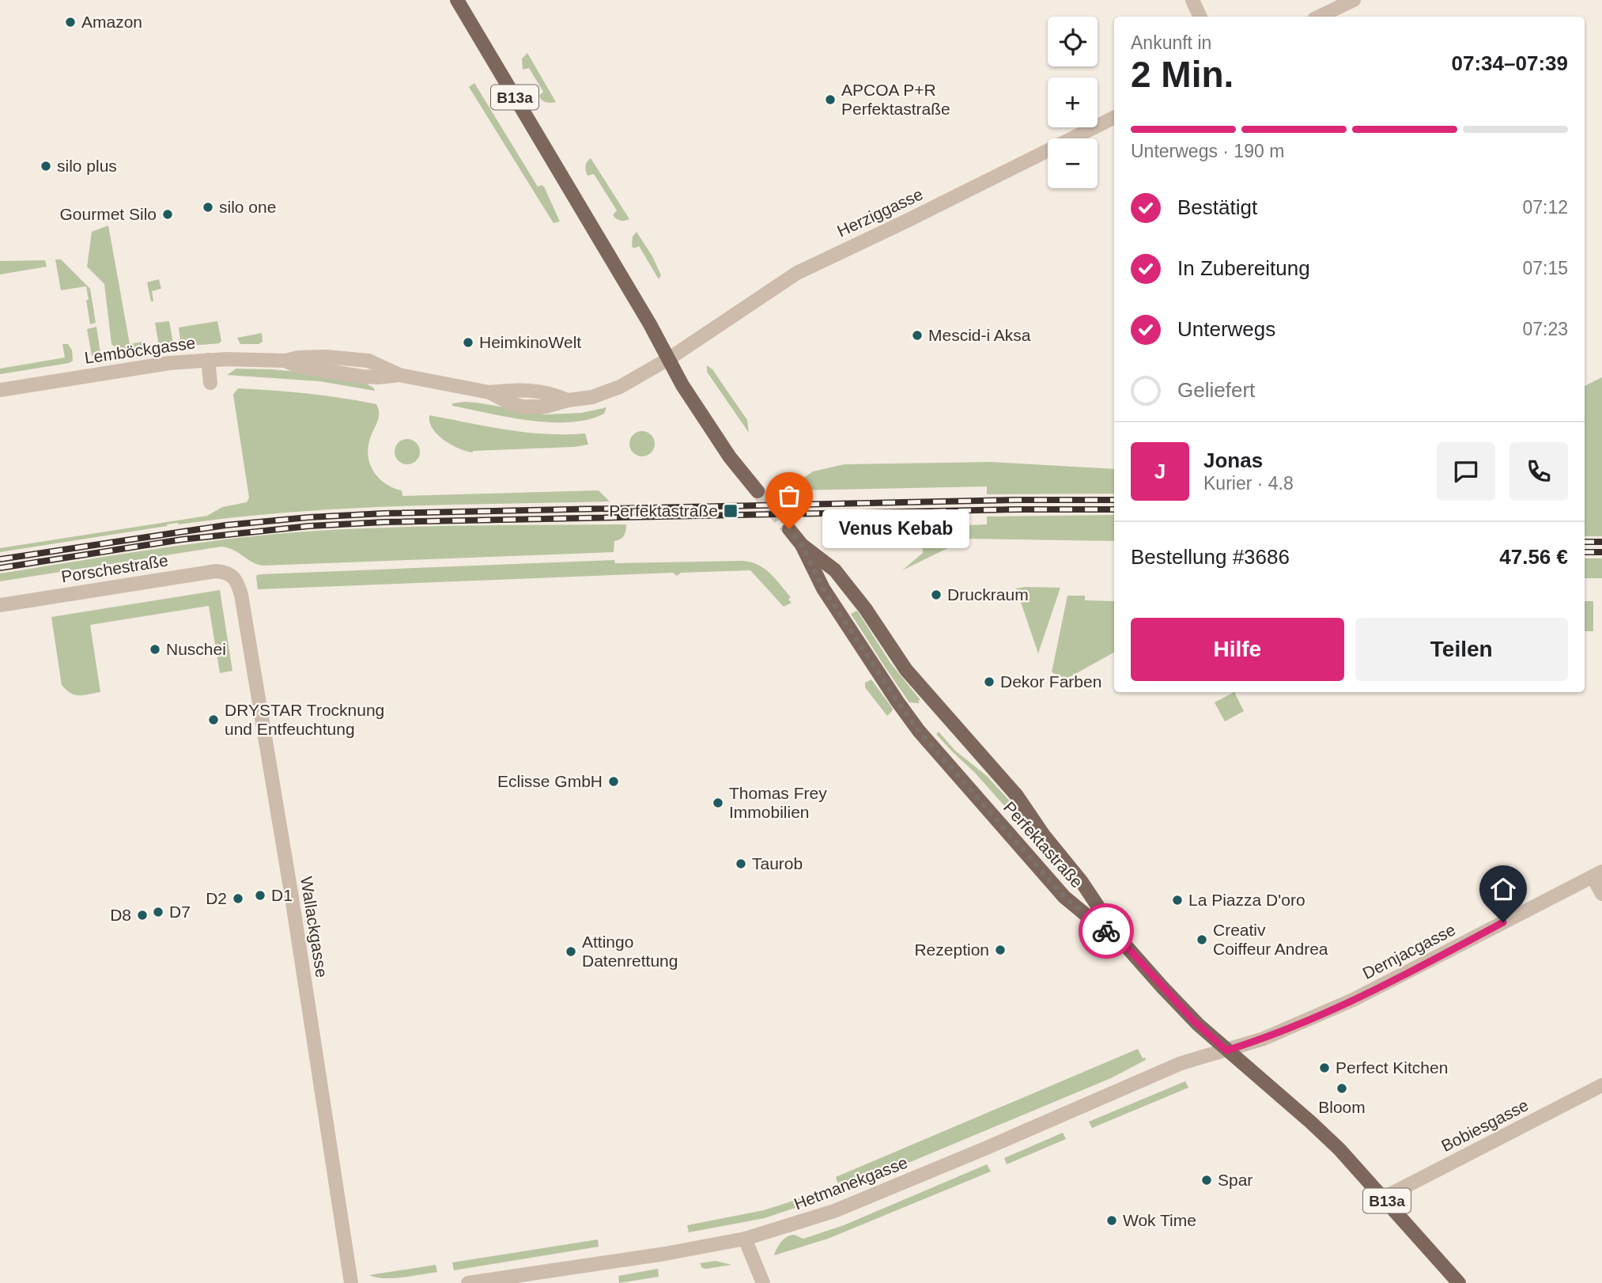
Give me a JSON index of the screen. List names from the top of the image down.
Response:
{
  "streets": {
    "main road": ["B13a", "Perfektastraße"],
    "street": [
      "Herziggasse",
      "Lemböckgasse",
      "Porschestraße",
      "Wallackgasse",
      "Dernjacgasse",
      "Bobiesgasse",
      "Hetmanekgasse"
    ]
  },
  "crossings": [
    ["B13a", "Herziggasse"],
    ["B13a", "Lemböckgasse"],
    ["Herziggasse", "Lemböckgasse"],
    ["Porschestraße", "Wallackgasse"],
    ["Perfektastraße", "Dernjacgasse"],
    ["Perfektastraße", "Bobiesgasse"],
    ["Perfektastraße", "Hetmanekgasse"],
    ["Dernjacgasse", "Hetmanekgasse"]
  ],
  "places": {
    "other": [
      "Amazon",
      "APCOA P+R Perfektastraße",
      "silo plus",
      "silo one",
      "Gourmet Silo",
      "Mescid-i Aksa",
      "HeimkinoWelt",
      "Venus Kebab",
      "Druckraum",
      "Nuschei",
      "Dekor Farben",
      "DRYSTAR Trocknung und Entfeuchtung",
      "Eclisse GmbH",
      "Thomas Frey Immobilien",
      "Taurob",
      "D1",
      "D2",
      "La Piazza D'oro",
      "D7",
      "D8",
      "Creativ Coiffeur Andrea",
      "Rezeption",
      "Attingo Datenrettung",
      "Perfect Kitchen",
      "Bloom",
      "Spar",
      "Wok Time"
    ],
    "transit": ["Perfektastraße"]
  },
  "page": {
    "map_buttons": ["+", "−"],
    "heading": ["2 Min.", "Ankunft in", "07:34–07:39"],
    "panel": [
      "Jonas",
      "Kurier · 4.8",
      "Bestellung #3686",
      "47.56 €"
    ],
    "bar": "Unterwegs · 190 m",
    "list": [
      ["Bestätigt", "07:12"],
      ["In Zubereitung", "07:15"],
      ["Unterwegs", "07:23"],
      "Geliefert"
    ],
    "round": "J",
    "bubble": "Venus Kebab",
    "buttons": ["Hilfe", "Teilen"]
  }
}
